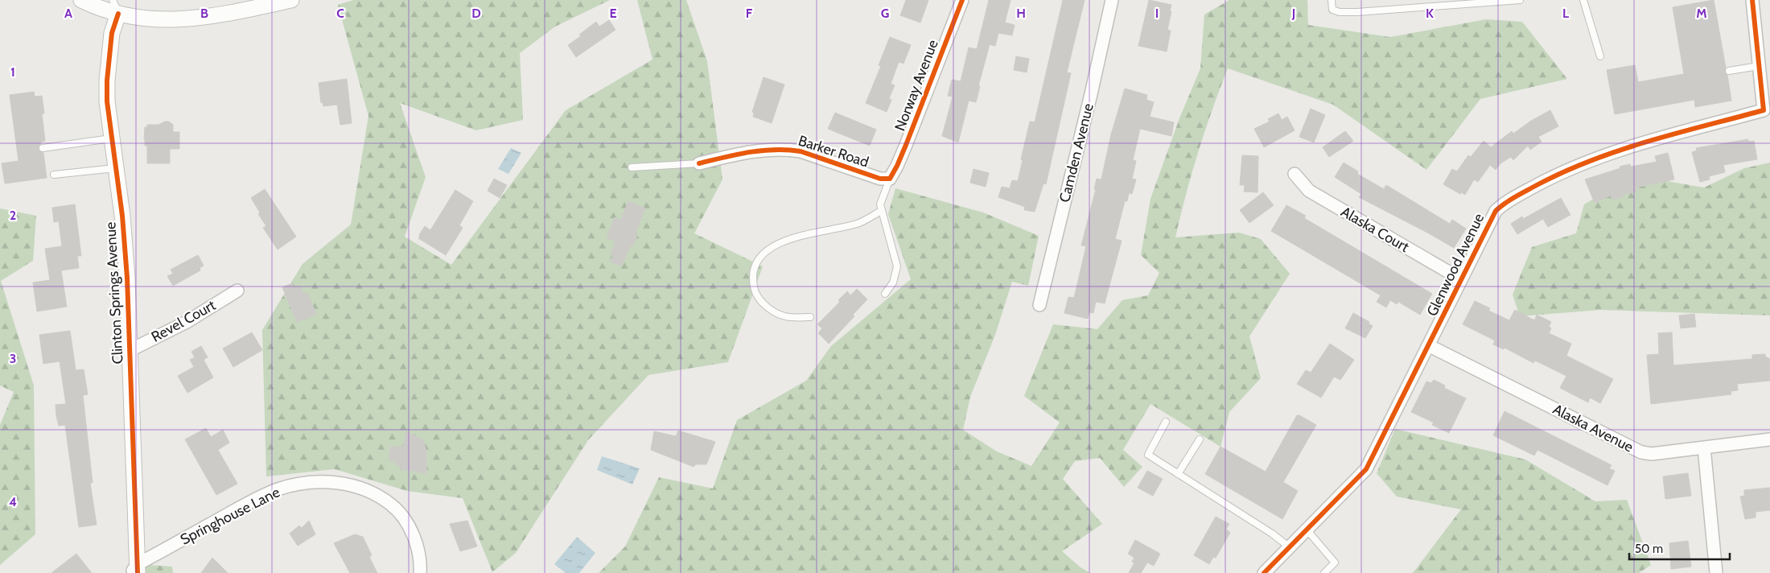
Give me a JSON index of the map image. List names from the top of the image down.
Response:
{
  "streets": {
    "street": [
      "Norway Avenue",
      "Barker Road",
      "Camden Avenue",
      "Alaska Court",
      "Glenwood Avenue",
      "Clinton Springs Avenue",
      "Revel Court",
      "Alaska Avenue",
      "Springhouse Lane"
    ]
  },
  "crossings": [
    ["Norway Avenue", "Barker Road"],
    ["Alaska Court", "Glenwood Avenue"],
    ["Glenwood Avenue", "Alaska Avenue"],
    ["Clinton Springs Avenue", "Revel Court"],
    ["Clinton Springs Avenue", "Springhouse Lane"]
  ],
  "scale_bar": "50 m",
  "grid": {
    "columns": [
      "A",
      "B",
      "C",
      "D",
      "E",
      "F",
      "G",
      "H",
      "I",
      "J",
      "K",
      "L",
      "M"
    ],
    "rows": [
      "1",
      "2",
      "3",
      "4"
    ]
  }
}
